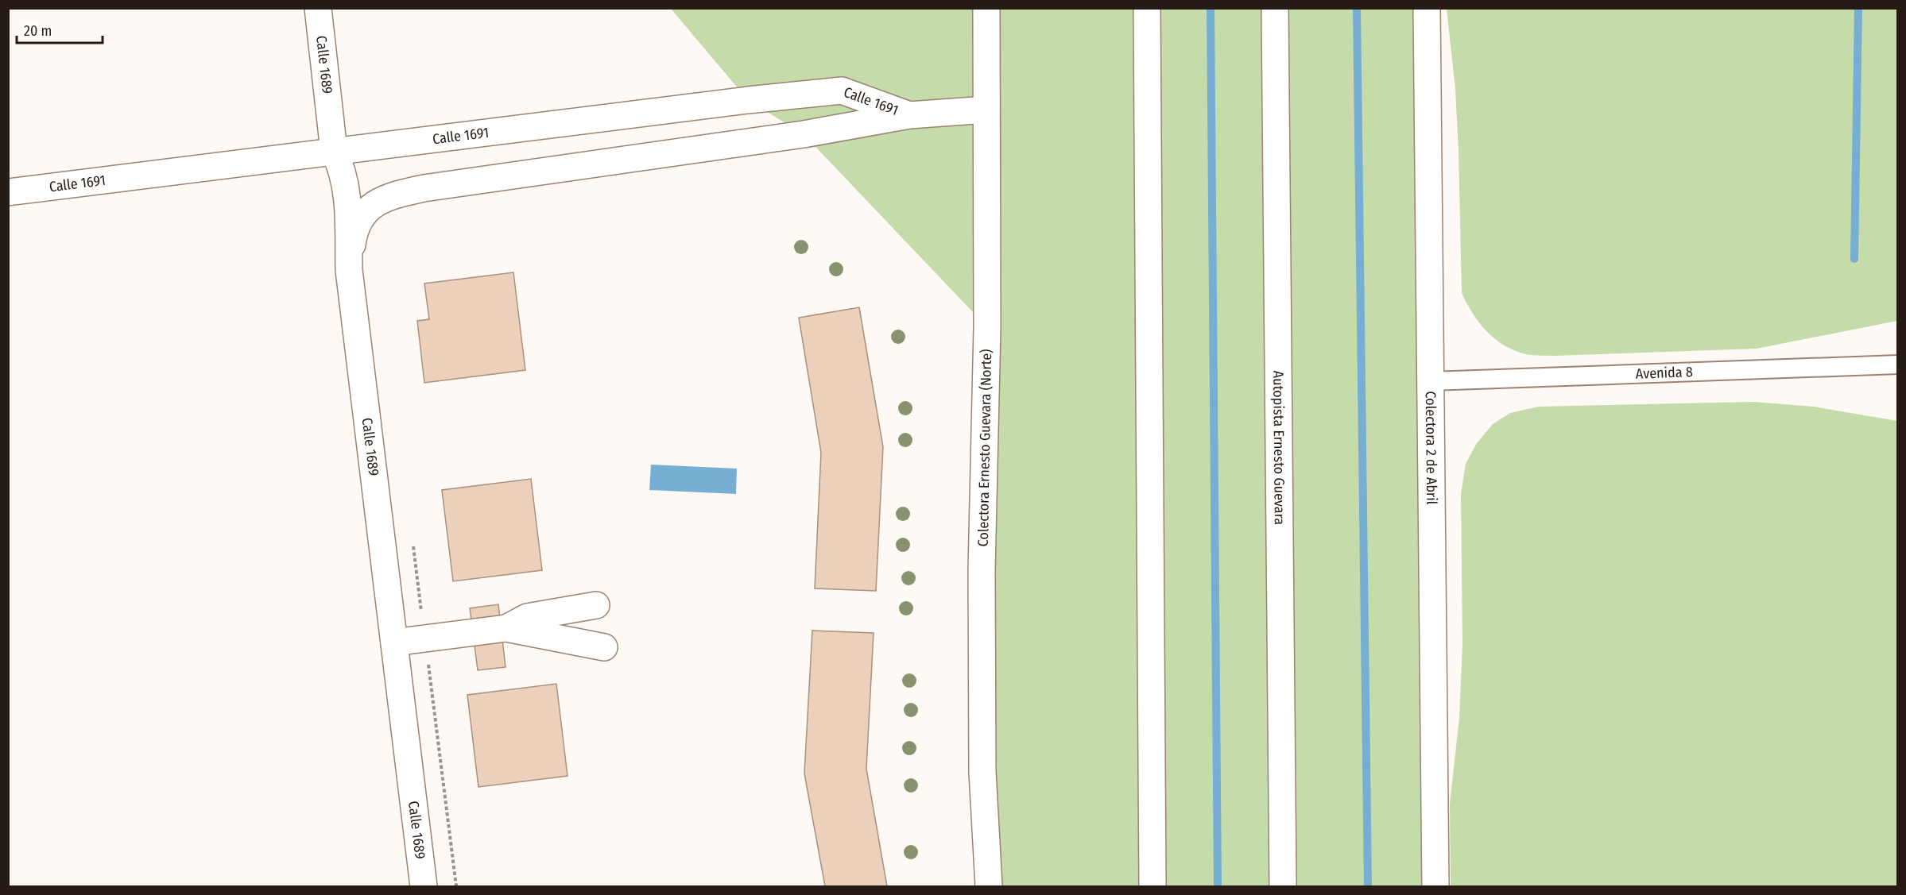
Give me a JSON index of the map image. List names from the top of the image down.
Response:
{
  "streets": {
    "main road": [
      "Calle 1689",
      "Calle 1691",
      "Colectora 2 de Abril",
      "Colectora Ernesto Guevara (Norte)",
      "Autopista Ernesto Guevara"
    ],
    "lane": ["Avenida 8"]
  },
  "crossings": [
    ["Calle 1689", "Calle 1691"],
    ["Calle 1691", "Colectora Ernesto Guevara (Norte)"],
    ["Avenida 8", "Colectora 2 de Abril"]
  ],
  "scale_bar": "20 m"
}
